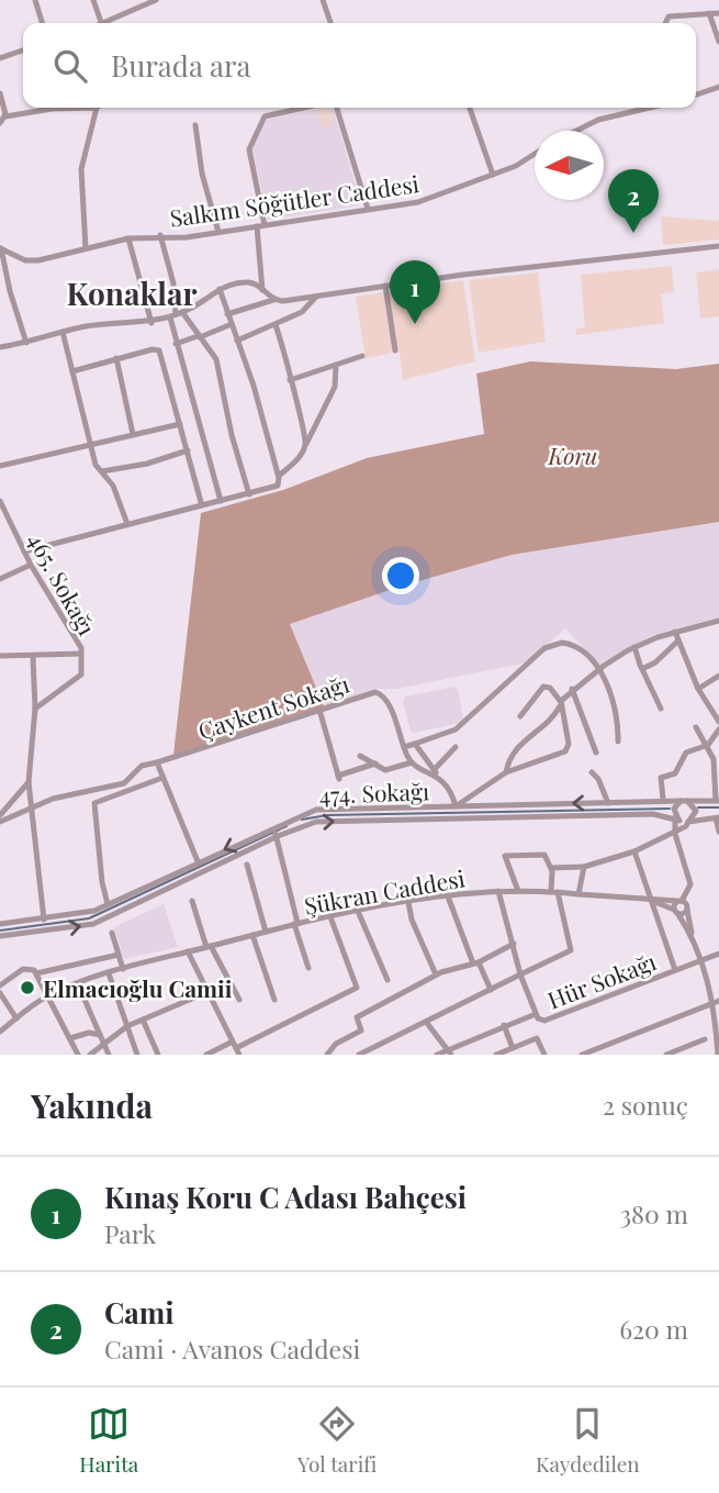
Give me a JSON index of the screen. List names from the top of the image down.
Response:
{
  "streets": {
    "street": [
      "Salkım Söğütler Caddesi",
      "465. Sokağı",
      "Çaykent Sokağı",
      "474. Sokağı",
      "Şükran Caddesi",
      "Hür Sokağı"
    ]
  },
  "districts": ["Konaklar"],
  "parks": ["Koru"],
  "places": ["Elmacıoğlu Camii"],
  "north": "left",
  "page": {
    "search": "Burada ara",
    "pins": ["2", "1"],
    "heading": ["Yakında", "2 sonuç"],
    "list": [
      {
        "mark": "1",
        "name": "Kınaş Koru C Adası Bahçesi",
        "note": "Park",
        "value": "380 m"
      },
      {
        "mark": "2",
        "name": "Cami",
        "note": "Cami · Avanos Caddesi",
        "value": "620 m"
      }
    ],
    "nav": ["Harita", "Yol tarifi", "Kaydedilen"]
  }
}
